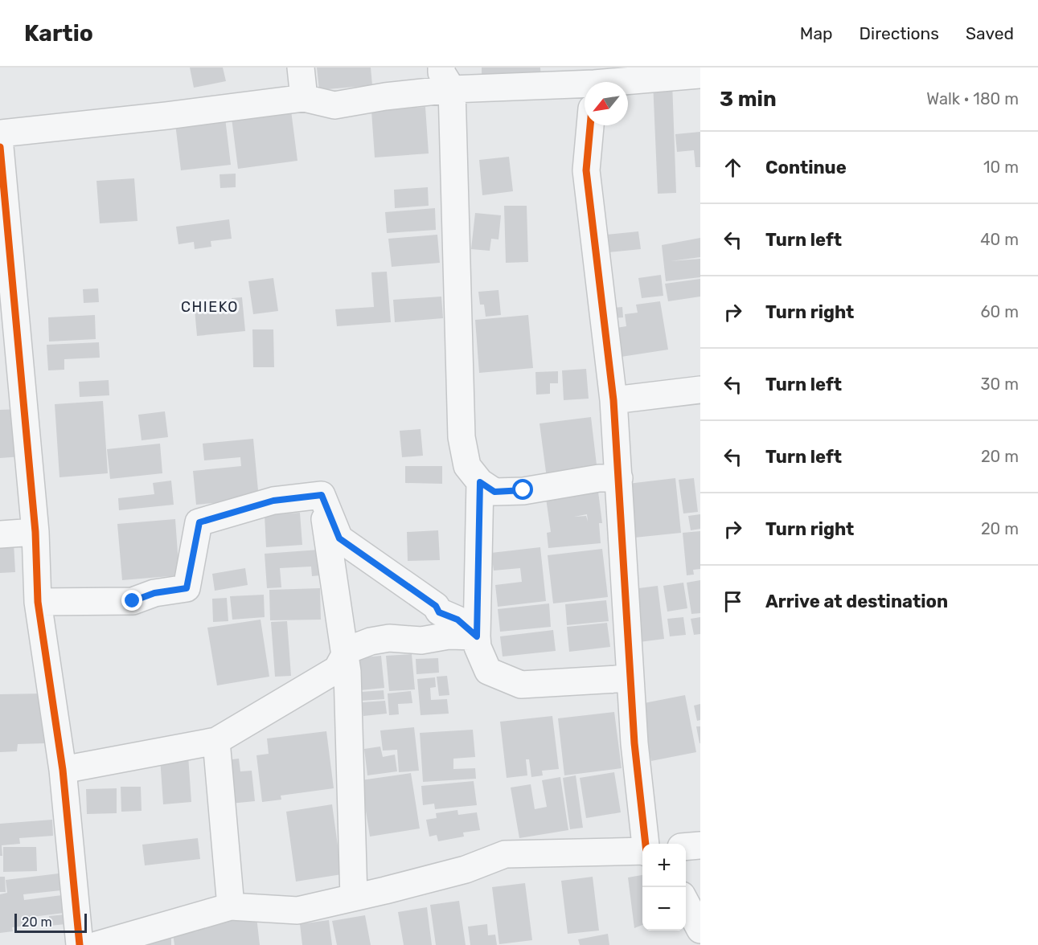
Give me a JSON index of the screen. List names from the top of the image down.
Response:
{
  "districts": ["CHIEKO"],
  "scale_bar": "20 m",
  "north": "bottom left",
  "page": {
    "header": "Kartio",
    "nav": ["Map", "Directions", "Saved"],
    "heading": ["3 min", "Walk · 180 m"],
    "list": [
      ["Continue", "10 m"],
      ["Turn left", "40 m"],
      ["Turn right", "60 m"],
      ["Turn left", "30 m"],
      ["Turn left", "20 m"],
      ["Turn right", "20 m"],
      "Arrive at destination"
    ],
    "map_buttons": ["+", "−"],
    "scale": "20 m"
  }
}
